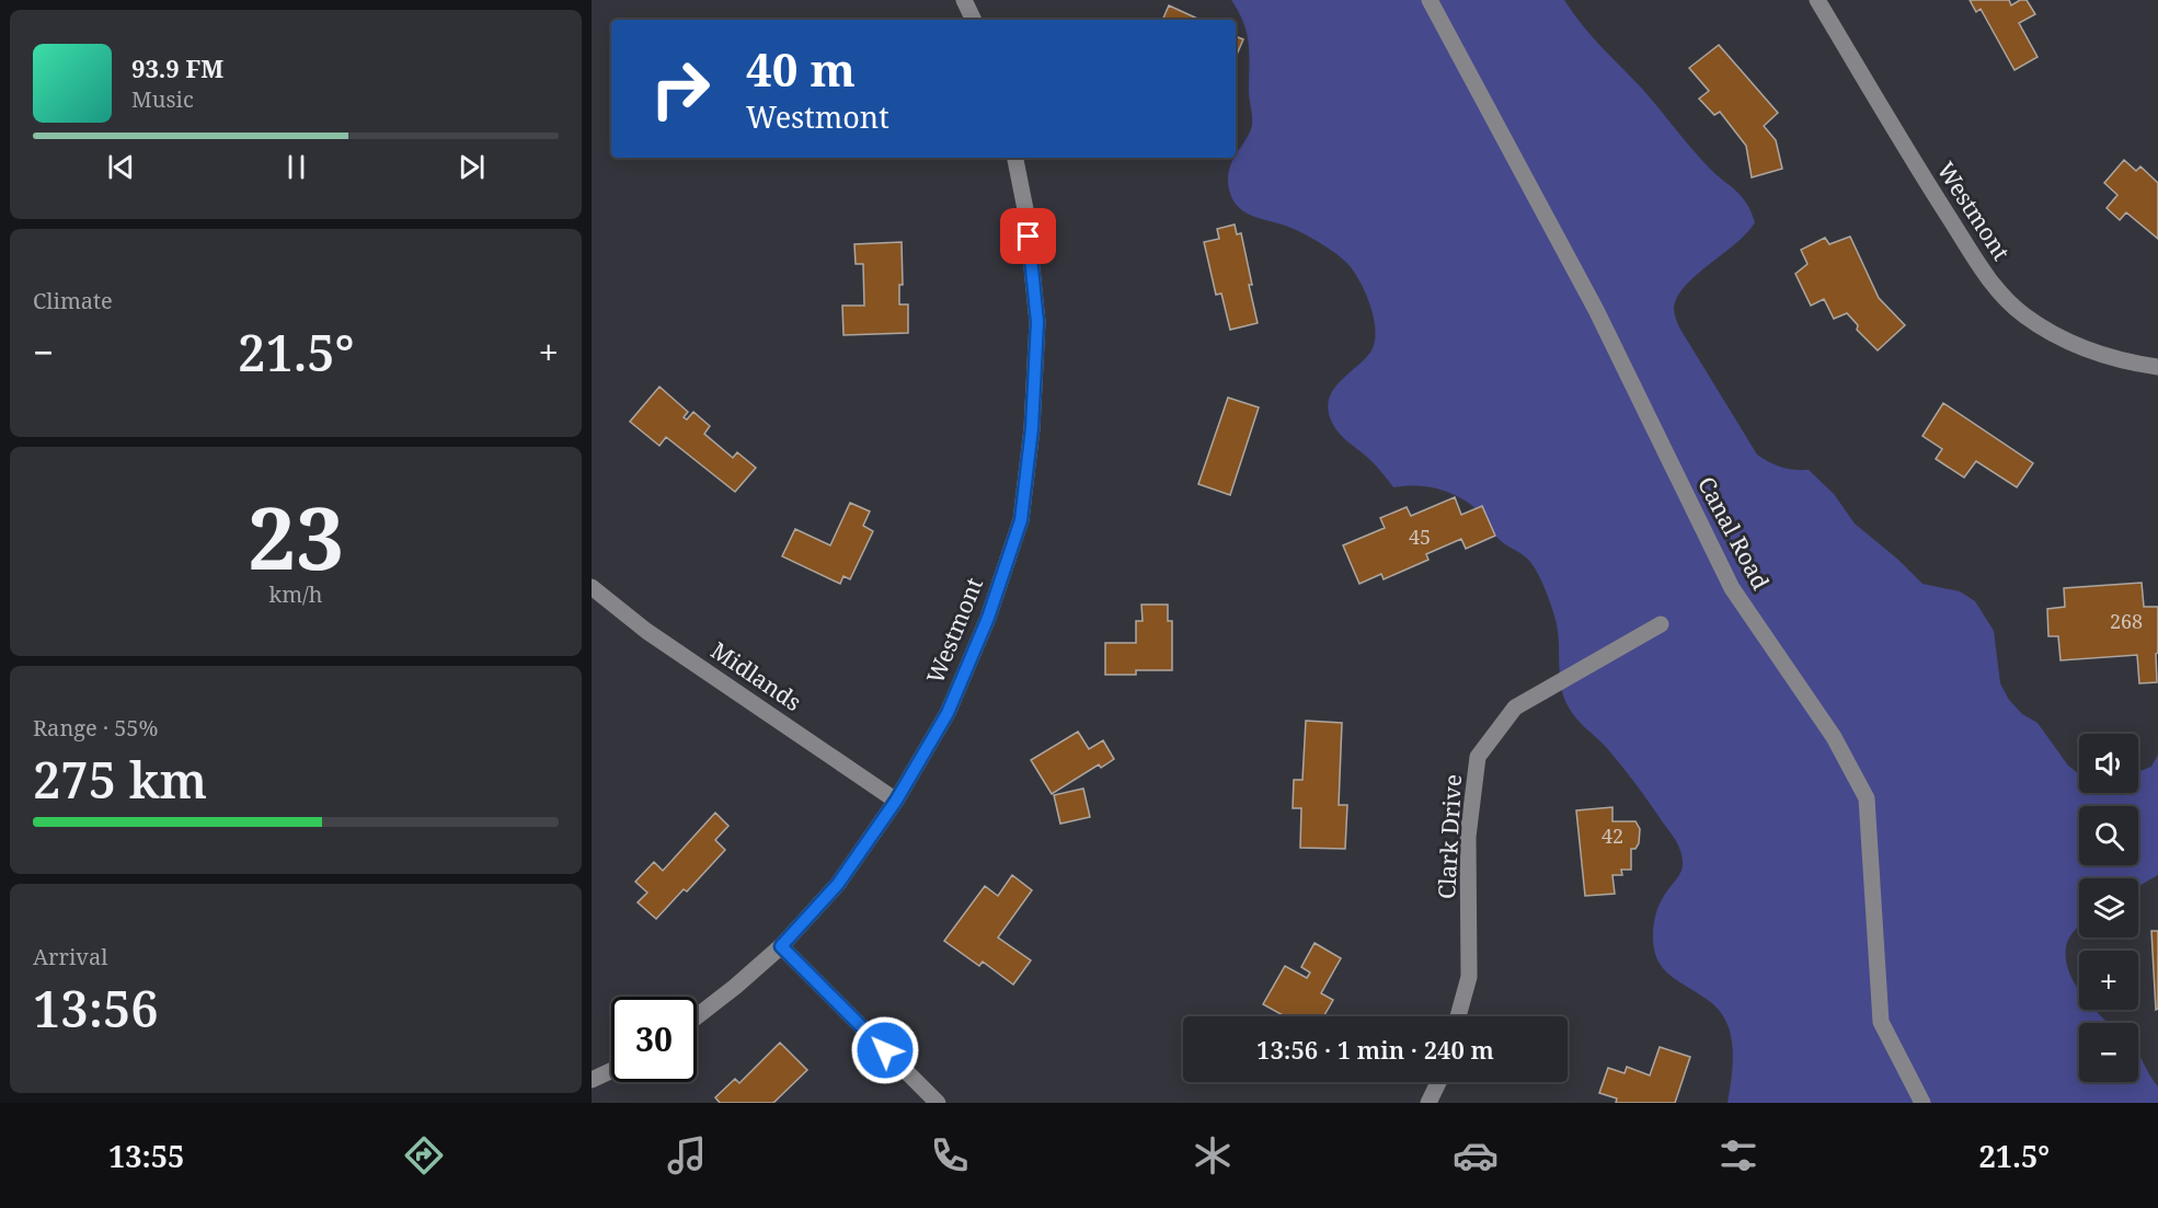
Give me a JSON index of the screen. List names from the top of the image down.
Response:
{
  "streets": {
    "street": [
      "Westmont",
      "Canal Road",
      "Midlands",
      "Clark Drive"
    ]
  },
  "crossings": [
    ["Westmont", "Midlands"]
  ],
  "house_numbers": ["45", "268", "42"],
  "page": {
    "turn": ["40 m", "Westmont"],
    "song": ["93.9 FM", "Music"],
    "tile": [
      "Climate",
      ["23", "km/h"],
      ["Range · 55%", "275 km"],
      ["Arrival", "13:56"]
    ],
    "heat": ["−", "21.5°", "+"],
    "map_buttons": ["+", "−"],
    "limit": "30",
    "trip": "13:56 · 1 min · 240 m",
    "tabs": ["13:55", "21.5°"]
  }
}
